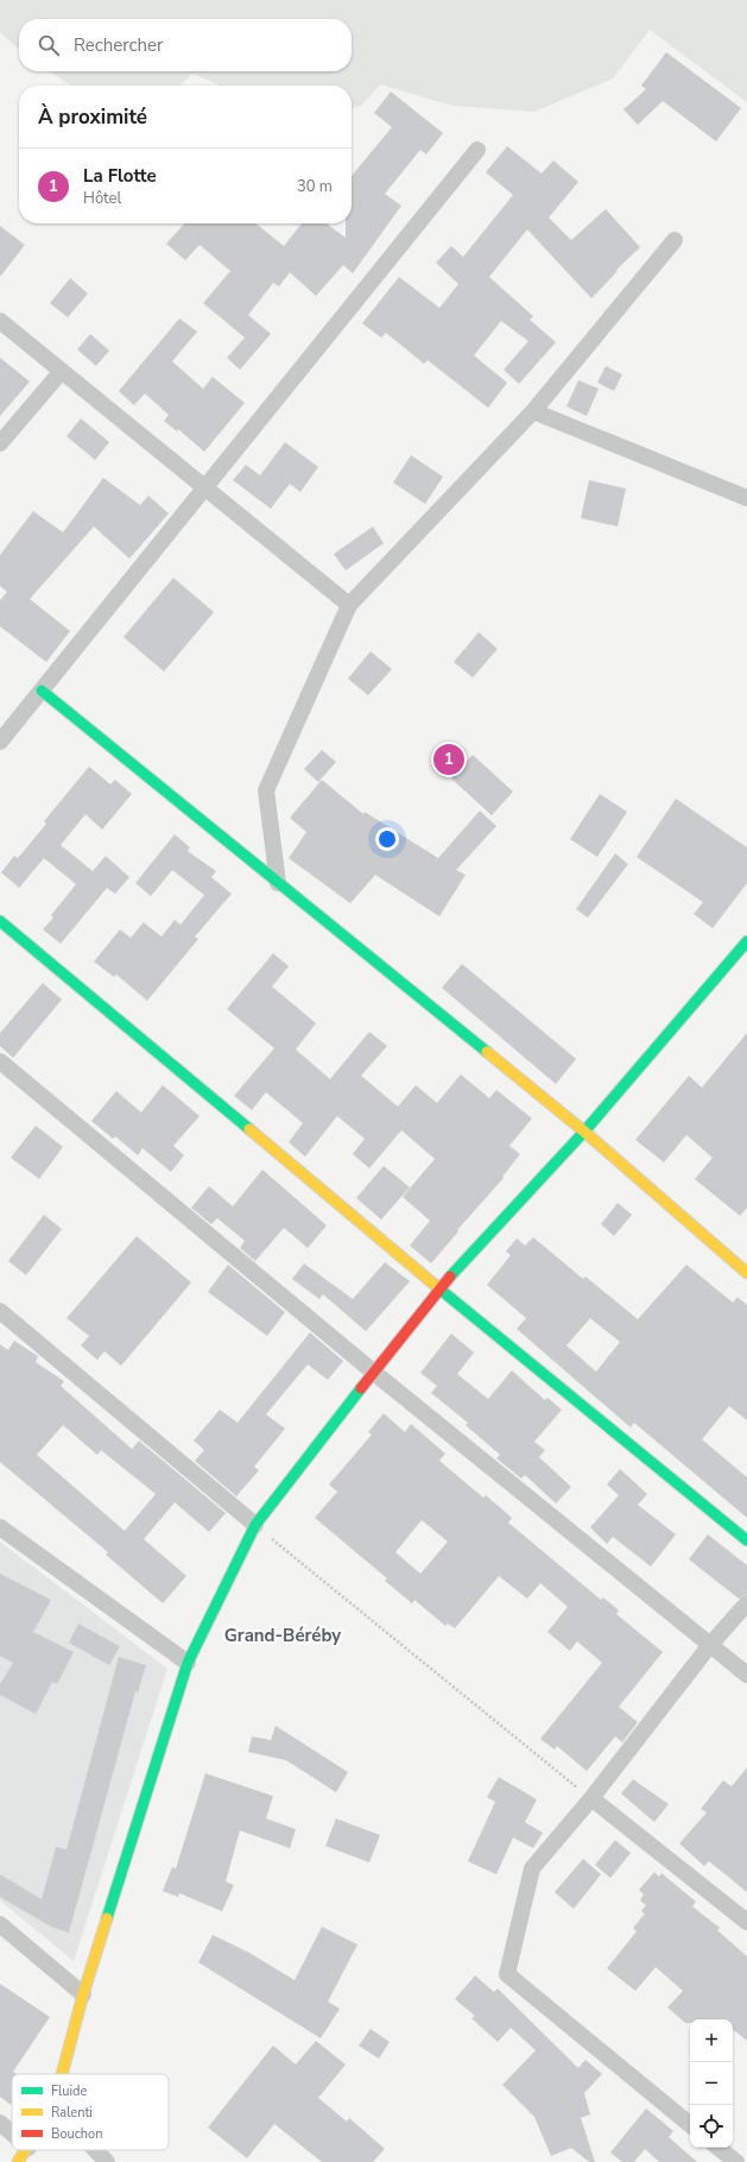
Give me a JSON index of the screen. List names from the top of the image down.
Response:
{
  "districts": ["Grand-Béréby"],
  "legend": ["Fluide", "Ralenti", "Bouchon"],
  "page": {
    "search": "Rechercher",
    "heading": "À proximité",
    "list": [
      {
        "mark": "1",
        "name": "La Flotte",
        "note": "Hôtel",
        "value": "30 m"
      }
    ],
    "pins": "1",
    "map_buttons": ["+", "−"]
  }
}
